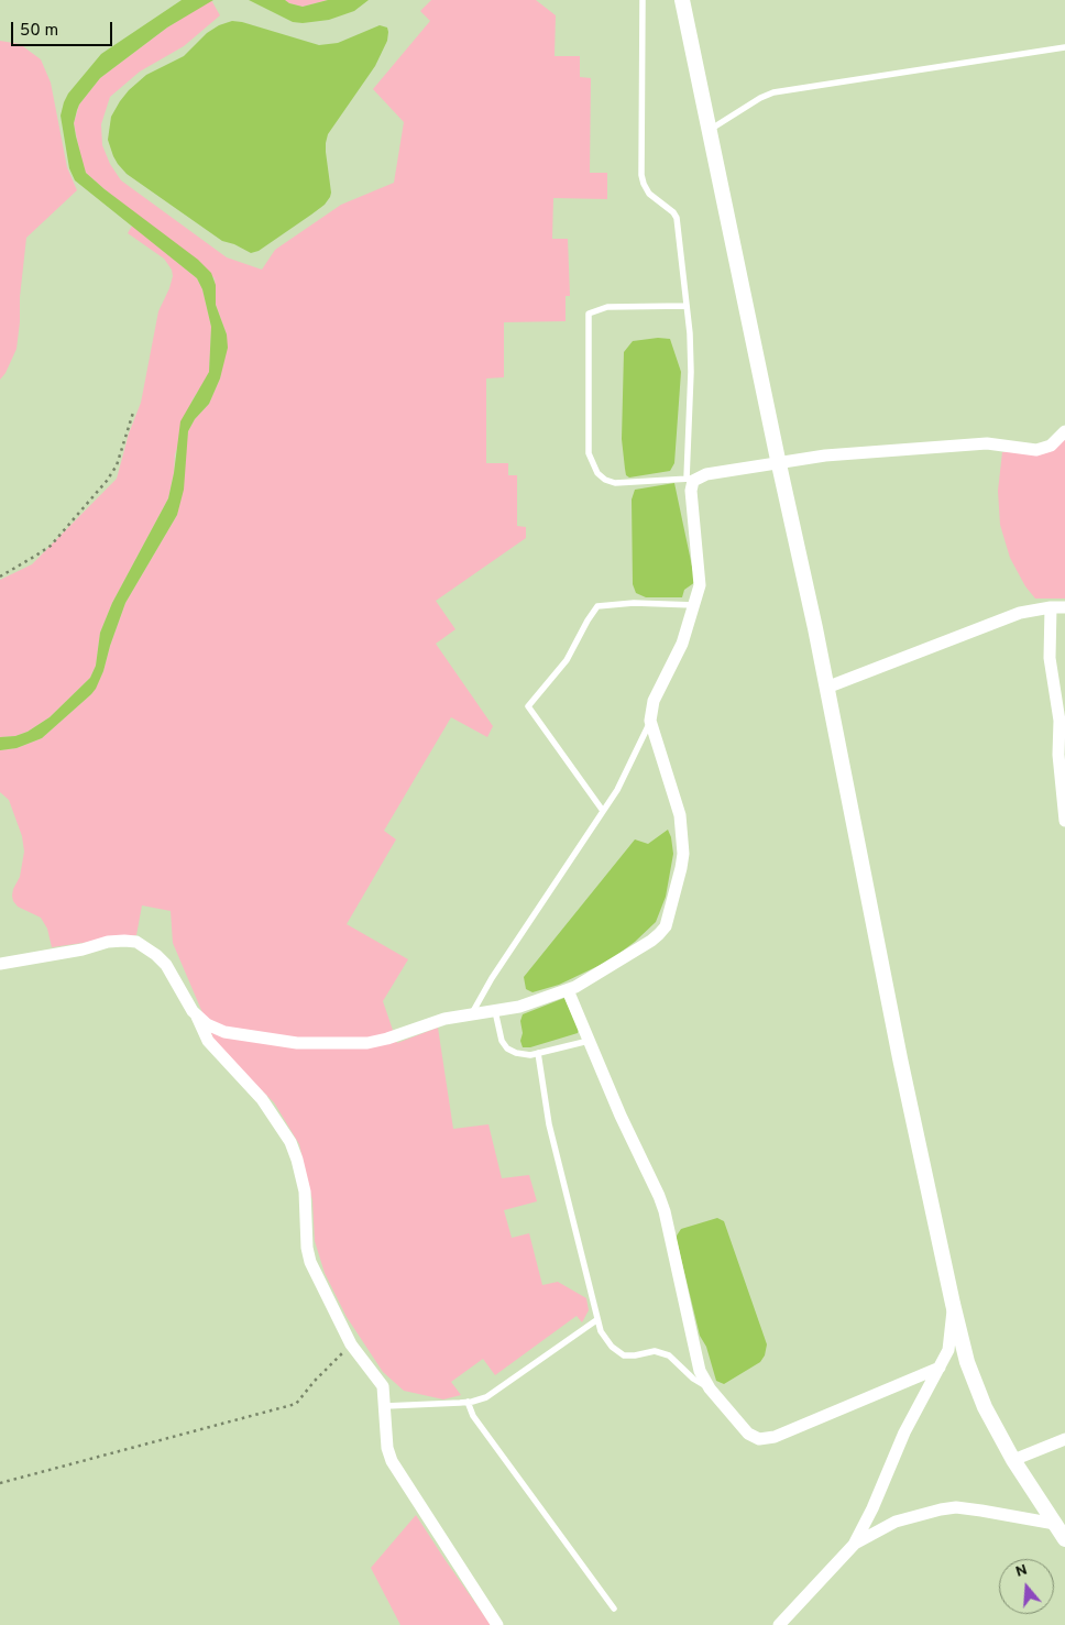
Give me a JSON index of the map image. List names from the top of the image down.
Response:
{
  "scale_bar": "50 m",
  "north": "top"
}
